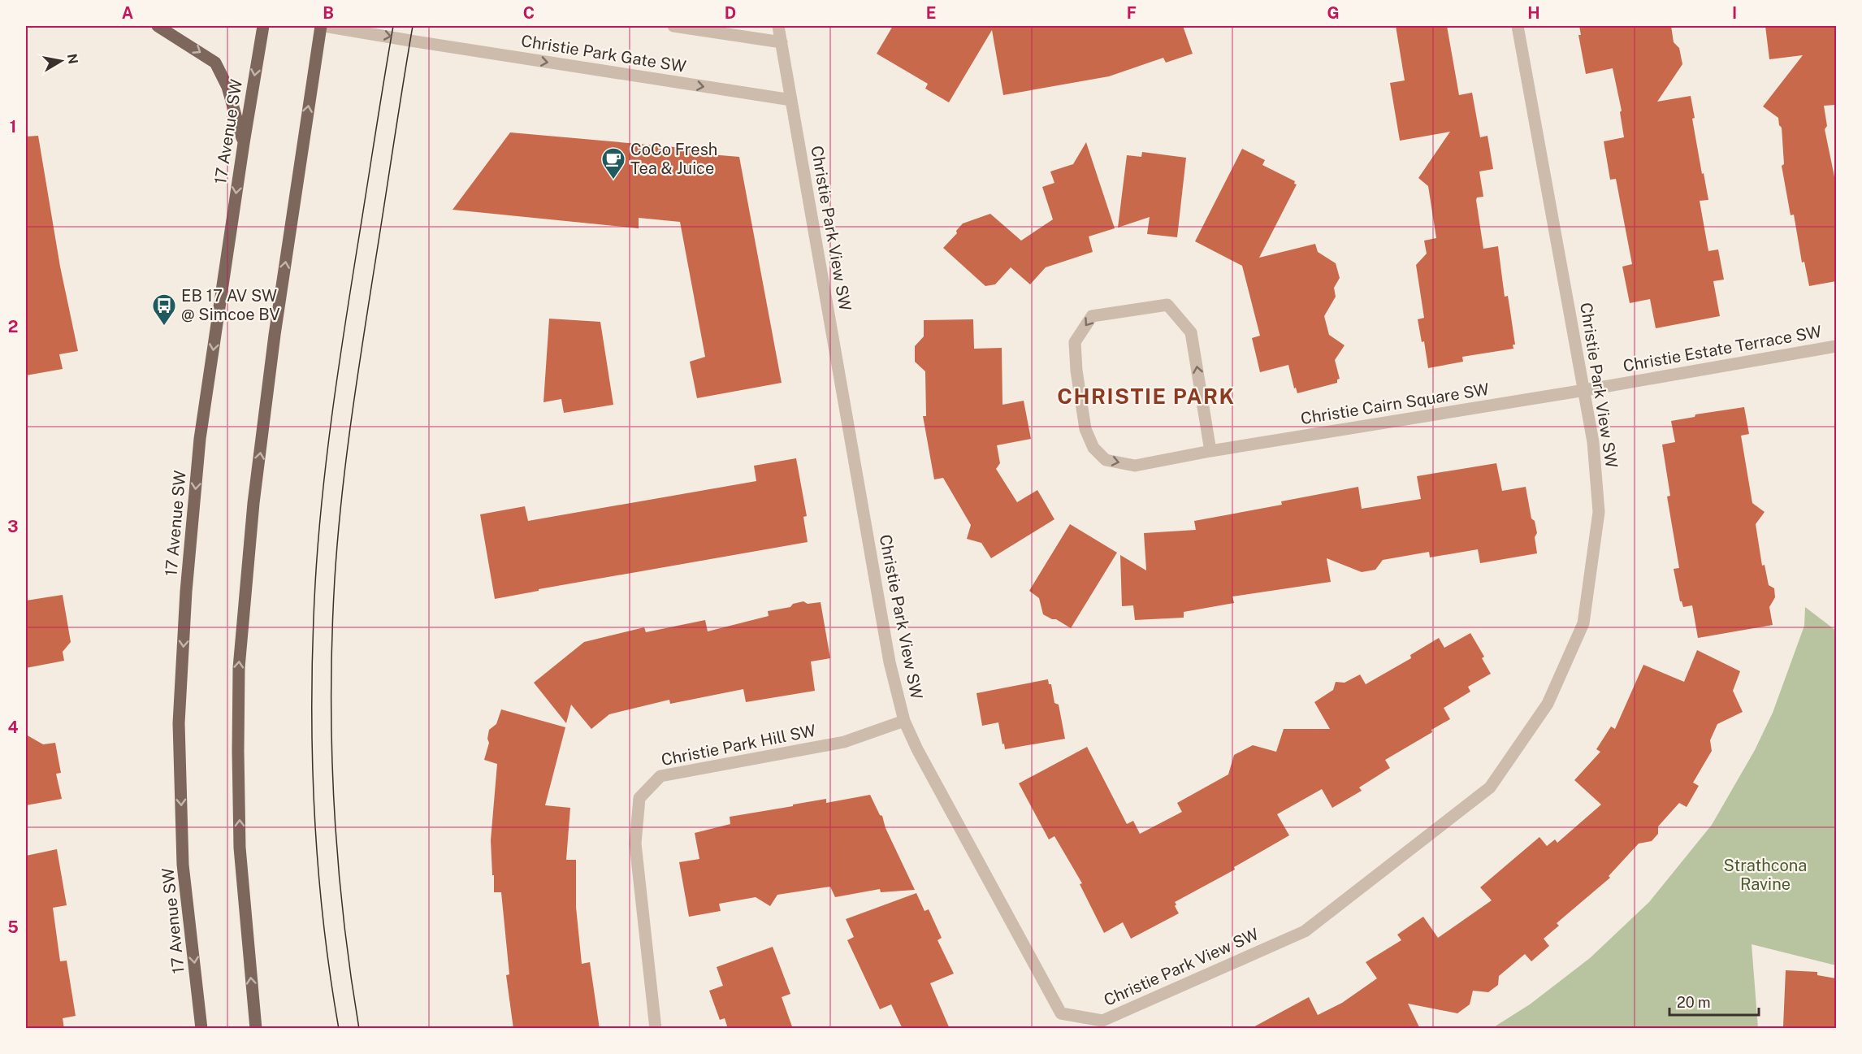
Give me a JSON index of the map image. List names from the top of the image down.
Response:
{
  "streets": {
    "main road": ["17 Avenue SW"],
    "street": [
      "Christie Park Gate SW",
      "Christie Park View SW",
      "Christie Estate Terrace SW",
      "Christie Cairn Square SW",
      "Christie Park Hill SW"
    ]
  },
  "crossings": [
    ["Christie Park Gate SW", "Christie Park View SW"],
    ["Christie Park View SW", "Christie Estate Terrace SW"],
    ["Christie Park View SW", "Christie Cairn Square SW"],
    ["Christie Park View SW", "Christie Park Hill SW"],
    ["Christie Estate Terrace SW", "Christie Cairn Square SW"]
  ],
  "one_way": ["Christie Park Gate SW"],
  "districts": ["CHRISTIE PARK"],
  "parks": ["Strathcona Ravine"],
  "places": {
    "cafe": ["CoCo Fresh Tea & Juice"],
    "bus stop": ["EB 17 AV SW @ Simcoe BV"]
  },
  "scale_bar": "20 m",
  "north": "right",
  "grid": {
    "columns": [
      "A",
      "B",
      "C",
      "D",
      "E",
      "F",
      "G",
      "H",
      "I"
    ],
    "rows": [
      "1",
      "2",
      "3",
      "4",
      "5"
    ]
  }
}
